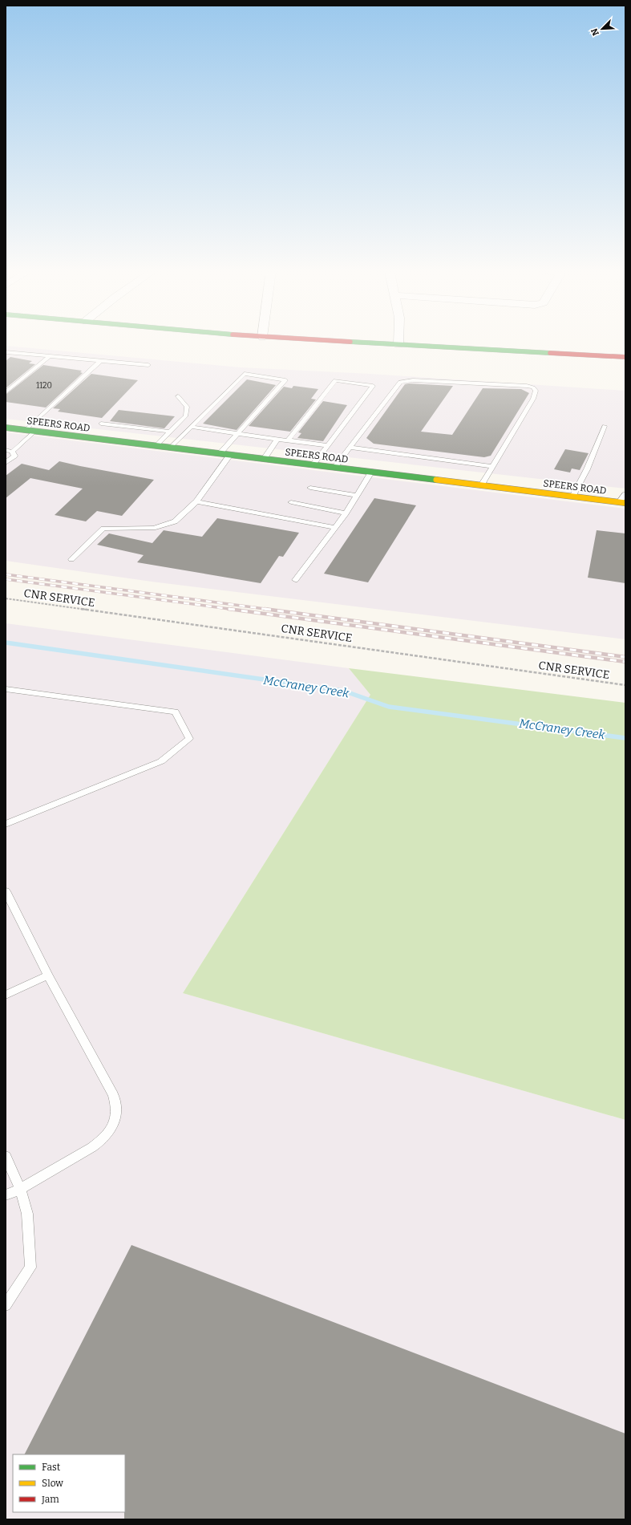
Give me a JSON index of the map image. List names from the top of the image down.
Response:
{
  "streets": {
    "street": ["SPEERS ROAD"],
    "path": ["CNR SERVICE"]
  },
  "water": ["McCraney Creek"],
  "house_numbers": ["1120"],
  "legend": ["Fast", "Slow", "Jam"],
  "north": "bottom left"
}
